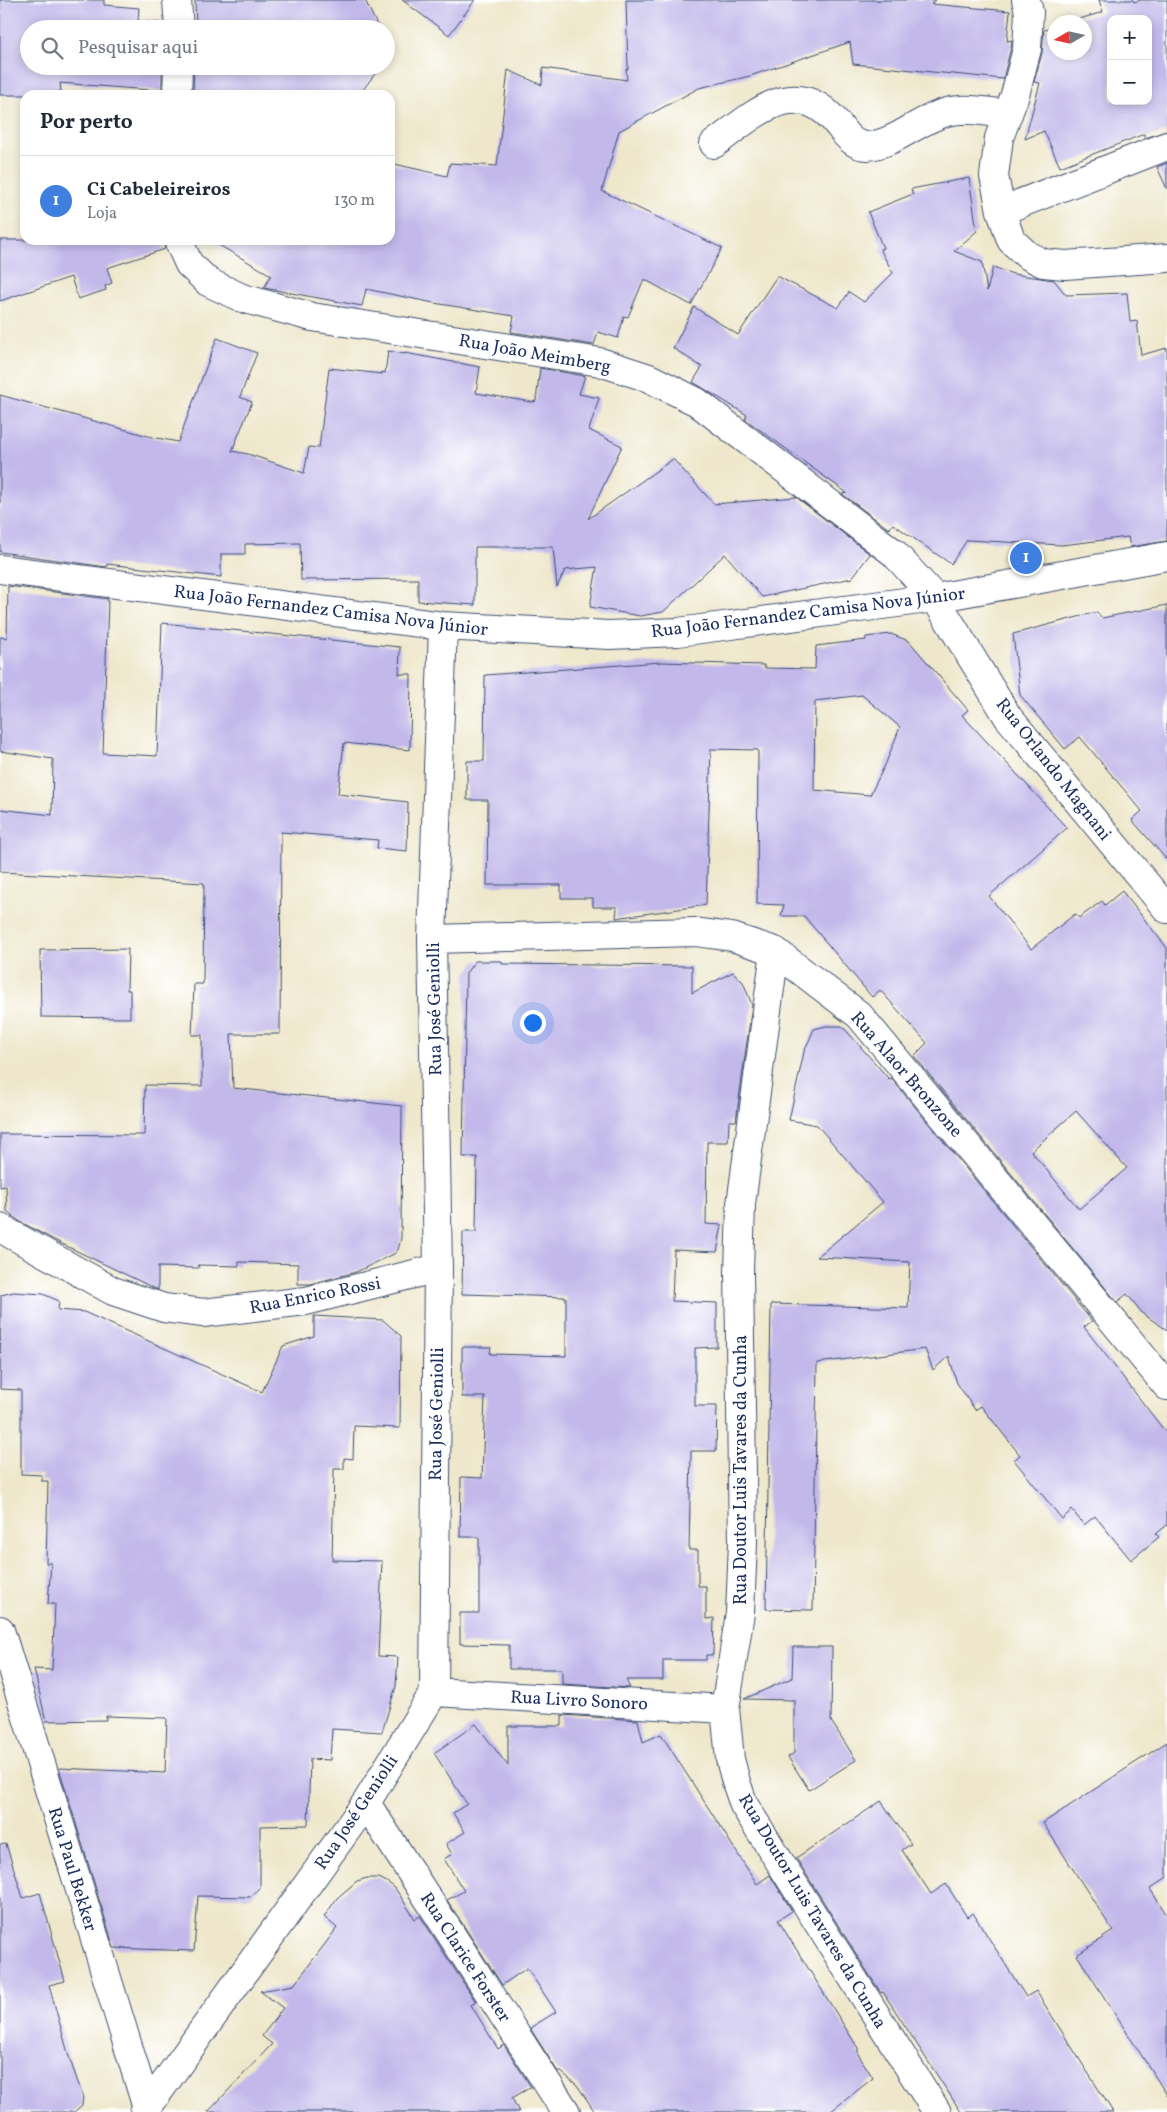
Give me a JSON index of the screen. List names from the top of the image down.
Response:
{
  "streets": {
    "street": [
      "Rua João Meimberg",
      "Rua João Fernandez Camisa Nova Júnior",
      "Rua Orlando Magnani",
      "Rua José Geniolli",
      "Rua Alaor Bronzone",
      "Rua Enrico Rossi",
      "Rua Doutor Luis Tavares da Cunha",
      "Rua Livro Sonoro",
      "Rua Paul Bekker",
      "Rua Clarice Forster"
    ]
  },
  "crossings": [
    ["Rua João Meimberg", "Rua João Fernandez Camisa Nova Júnior"],
    ["Rua João Meimberg", "Rua Orlando Magnani"],
    ["Rua João Fernandez Camisa Nova Júnior", "Rua Orlando Magnani"],
    ["Rua João Fernandez Camisa Nova Júnior", "Rua José Geniolli"],
    ["Rua José Geniolli", "Rua Alaor Bronzone"],
    ["Rua José Geniolli", "Rua Enrico Rossi"],
    ["Rua José Geniolli", "Rua Livro Sonoro"],
    ["Rua José Geniolli", "Rua Paul Bekker"],
    ["Rua José Geniolli", "Rua Clarice Forster"],
    ["Rua Alaor Bronzone", "Rua Doutor Luis Tavares da Cunha"],
    ["Rua Doutor Luis Tavares da Cunha", "Rua Livro Sonoro"]
  ],
  "north": "left",
  "page": {
    "map_buttons": ["+", "−"],
    "search": "Pesquisar aqui",
    "heading": "Por perto",
    "list": [
      {
        "mark": "1",
        "name": "Ci Cabeleireiros",
        "note": "Loja",
        "value": "130 m"
      }
    ],
    "pins": "1"
  }
}
